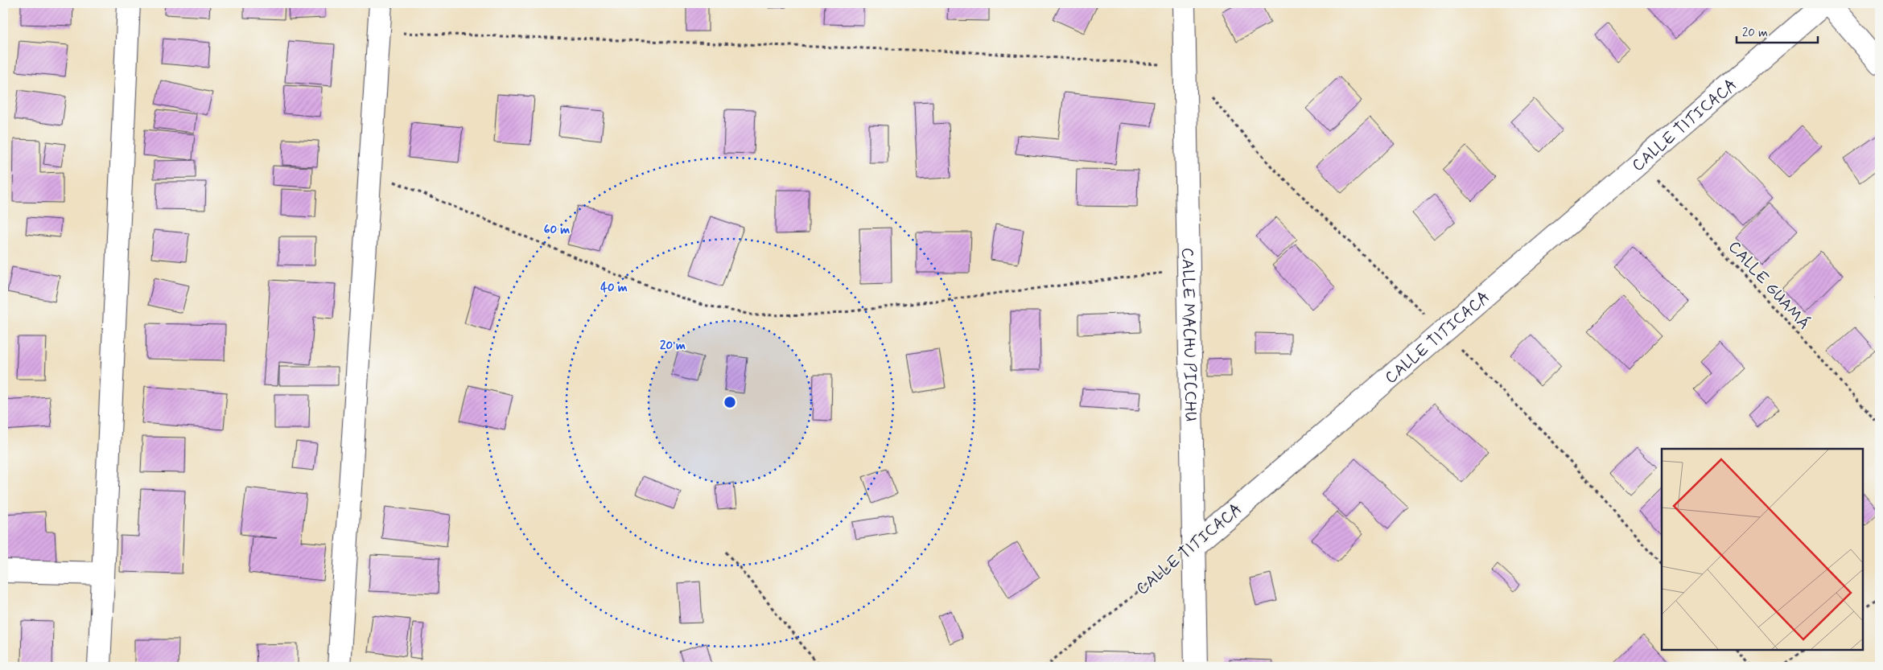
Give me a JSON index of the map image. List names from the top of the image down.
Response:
{
  "streets": {
    "street": ["CALLE TITICACA", "CALLE MACHU PICCHU"],
    "path": ["CALLE GUAMÁ"]
  },
  "crossings": [
    ["CALLE TITICACA", "CALLE GUAMÁ"],
    ["CALLE TITICACA", "CALLE MACHU PICCHU"]
  ],
  "scale_bar": "20 m",
  "rings": ["60 m", "40 m", "20 m"]
}
